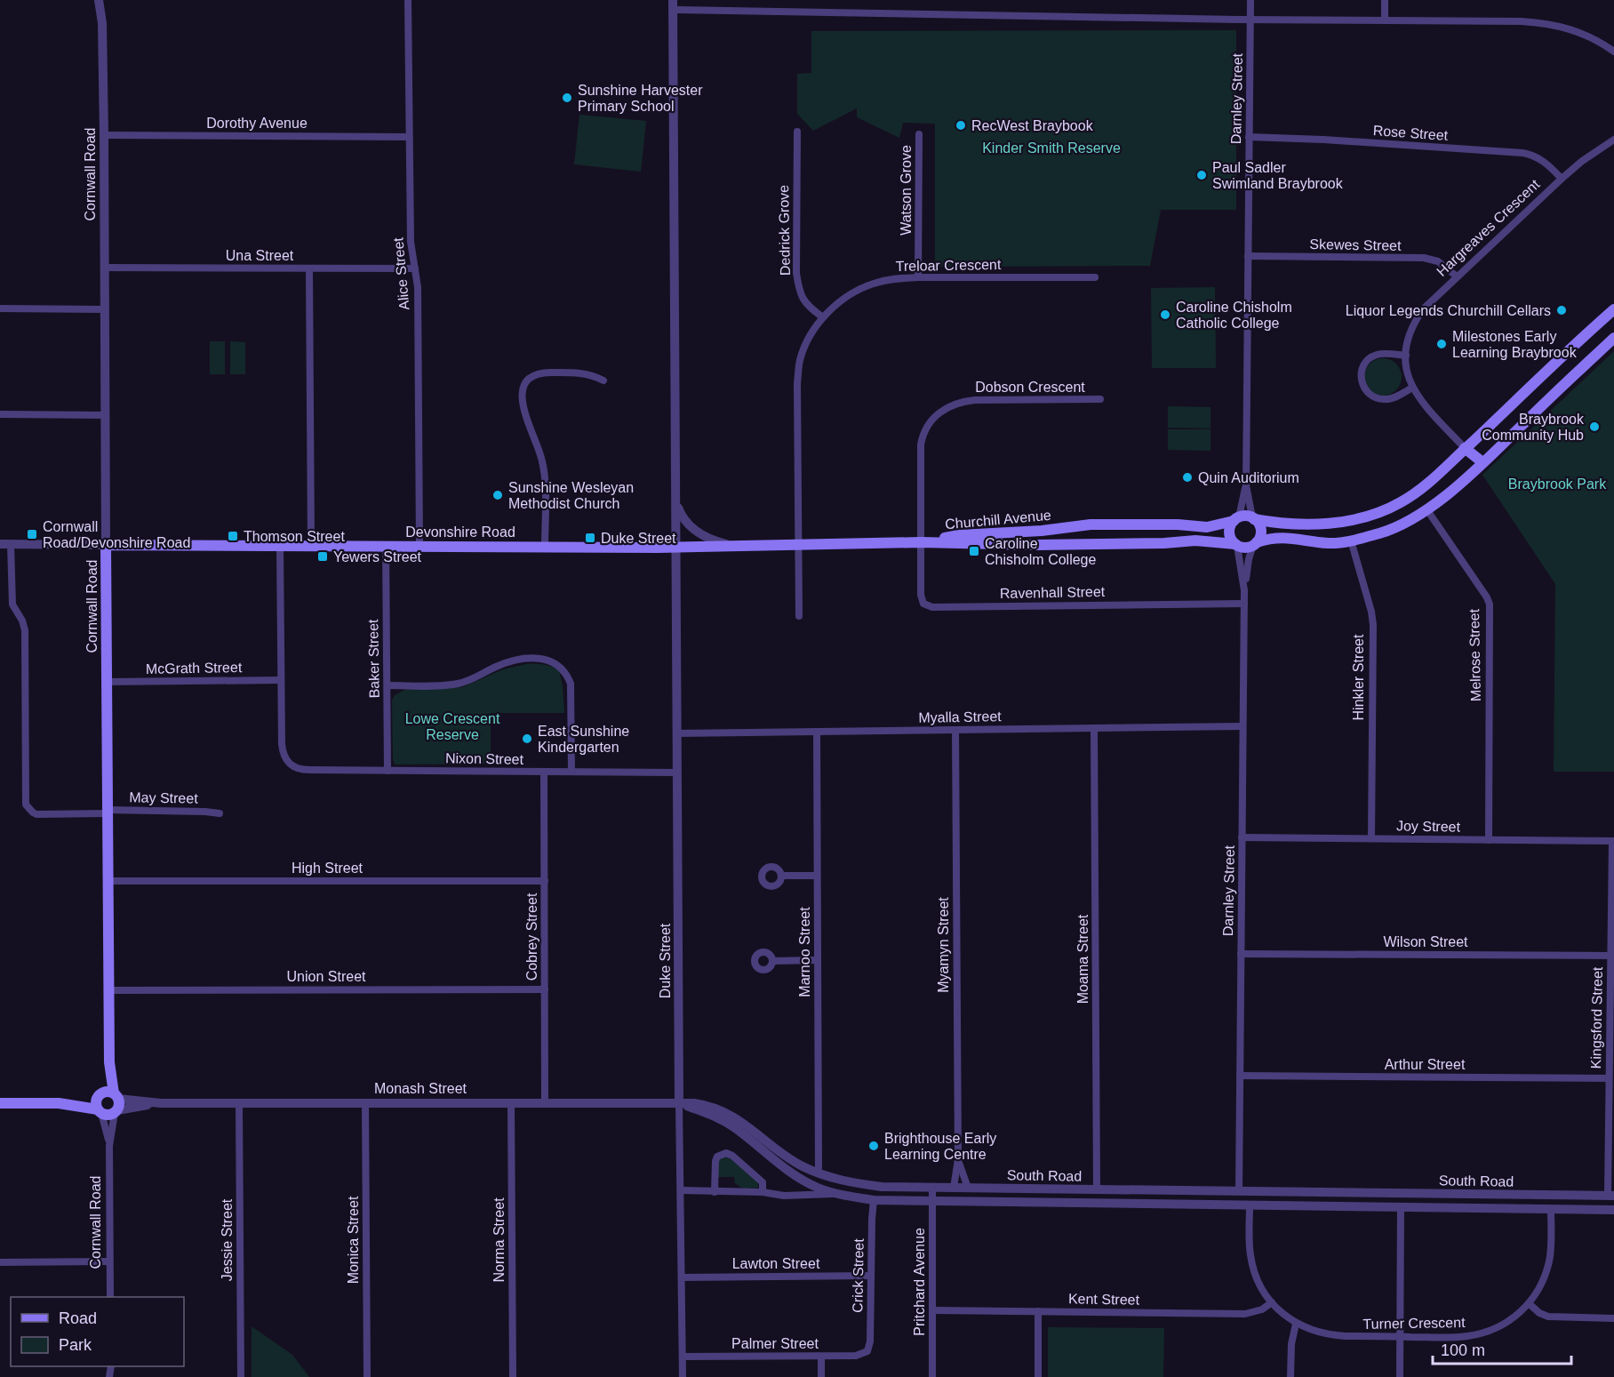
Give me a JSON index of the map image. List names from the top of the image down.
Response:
{
  "streets": {
    "main road": [
      "Cornwall Road",
      "Hargreaves Crescent",
      "Churchill Avenue",
      "Devonshire Road",
      "Melrose Street",
      "Hinkler Street",
      "Monash Street"
    ],
    "street": [
      "Darnley Street",
      "Dorothy Avenue",
      "Rose Street",
      "Watson Grove",
      "Dedrick Grove",
      "Skewes Street",
      "Una Street",
      "Treloar Crescent",
      "Alice Street",
      "Dobson Crescent",
      "Ravenhall Street",
      "Baker Street",
      "McGrath Street",
      "Myalla Street",
      "Nixon Street",
      "May Street",
      "Joy Street",
      "High Street",
      "Cobrey Street",
      "Wilson Street",
      "Myamyn Street",
      "Marnoo Street",
      "Moama Street",
      "Duke Street",
      "Union Street",
      "Kingsford Street",
      "Arthur Street",
      "South Road",
      "Jessie Street",
      "Monica Street",
      "Norma Street",
      "Lawton Street",
      "Crick Street",
      "Pritchard Avenue",
      "Kent Street",
      "Turner Crescent",
      "Palmer Street"
    ]
  },
  "crossings": [
    ["Darnley Street", "Rose Street"],
    ["Darnley Street", "Skewes Street"],
    ["Darnley Street", "Churchill Avenue"],
    ["Darnley Street", "Ravenhall Street"],
    ["Darnley Street", "Myalla Street"],
    ["Darnley Street", "Joy Street"],
    ["Darnley Street", "Wilson Street"],
    ["Darnley Street", "Arthur Street"],
    ["Darnley Street", "South Road"],
    ["Dorothy Avenue", "Cornwall Road"],
    ["Dorothy Avenue", "Alice Street"],
    ["Rose Street", "Hargreaves Crescent"],
    ["Cornwall Road", "Una Street"],
    ["Cornwall Road", "Devonshire Road"],
    ["Cornwall Road", "McGrath Street"],
    ["Cornwall Road", "May Street"],
    ["Cornwall Road", "High Street"],
    ["Cornwall Road", "Union Street"],
    ["Cornwall Road", "Monash Street"],
    ["Watson Grove", "Treloar Crescent"],
    ["Hargreaves Crescent", "Skewes Street"],
    ["Dedrick Grove", "Treloar Crescent"],
    ["Una Street", "Alice Street"],
    ["Treloar Crescent", "Devonshire Road"],
    ["Alice Street", "Devonshire Road"],
    ["Dobson Crescent", "Churchill Avenue"],
    ["Dobson Crescent", "Devonshire Road"],
    ["Dobson Crescent", "Ravenhall Street"],
    ["Churchill Avenue", "Devonshire Road"],
    ["Churchill Avenue", "Ravenhall Street"],
    ["Devonshire Road", "Ravenhall Street"],
    ["Devonshire Road", "Baker Street"],
    ["Devonshire Road", "May Street"],
    ["Devonshire Road", "Duke Street"],
    ["Melrose Street", "Joy Street"],
    ["Baker Street", "Nixon Street"],
    ["McGrath Street", "Nixon Street"],
    ["Hinkler Street", "Joy Street"],
    ["Myalla Street", "Myamyn Street"],
    ["Myalla Street", "Marnoo Street"],
    ["Myalla Street", "Moama Street"],
    ["Myalla Street", "Duke Street"],
    ["Nixon Street", "Cobrey Street"],
    ["Nixon Street", "Duke Street"],
    ["Joy Street", "Kingsford Street"],
    ["High Street", "Cobrey Street"],
    ["Cobrey Street", "Union Street"],
    ["Cobrey Street", "Monash Street"],
    ["Wilson Street", "Kingsford Street"],
    ["Myamyn Street", "South Road"],
    ["Marnoo Street", "South Road"],
    ["Moama Street", "South Road"],
    ["Duke Street", "Monash Street"],
    ["Duke Street", "South Road"],
    ["Duke Street", "Lawton Street"],
    ["Duke Street", "Palmer Street"],
    ["Kingsford Street", "Arthur Street"],
    ["Kingsford Street", "South Road"],
    ["Monash Street", "South Road"],
    ["Monash Street", "Jessie Street"],
    ["Monash Street", "Monica Street"],
    ["Monash Street", "Norma Street"],
    ["South Road", "Crick Street"],
    ["South Road", "Pritchard Avenue"],
    ["South Road", "Turner Crescent"],
    ["Lawton Street", "Crick Street"],
    ["Crick Street", "Palmer Street"],
    ["Pritchard Avenue", "Kent Street"],
    ["Kent Street", "Turner Crescent"]
  ],
  "parks": ["Kinder Smith Reserve", "Braybrook Park", "Lowe Crescent Reserve"],
  "places": {
    "other": [
      "Sunshine Harvester Primary School",
      "RecWest Braybook",
      "Paul Sadler Swimland Braybrook",
      "Liquor Legends Churchill Cellars",
      "Caroline Chisholm Catholic College",
      "Milestones Early Learning Braybrook",
      "Braybrook Community Hub",
      "Quin Auditorium",
      "Sunshine Wesleyan Methodist Church",
      "East Sunshine Kindergarten",
      "Brighthouse Early Learning Centre"
    ],
    "transit": [
      "Cornwall Road/Devonshire Road",
      "Thomson Street",
      "Duke Street",
      "Caroline Chisholm College",
      "Yewers Street"
    ]
  },
  "legend": ["Road", "Park"],
  "scale_bar": "100 m"
}
